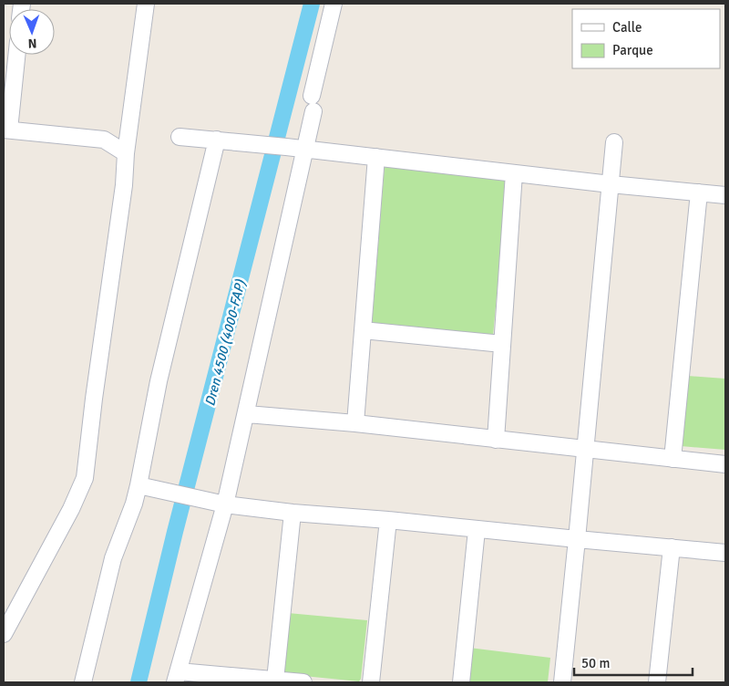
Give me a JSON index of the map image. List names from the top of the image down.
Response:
{
  "water": ["Dren 4500 (4000-FAP)"],
  "legend": ["Calle", "Parque"],
  "scale_bar": "50 m",
  "north": "bottom"
}
